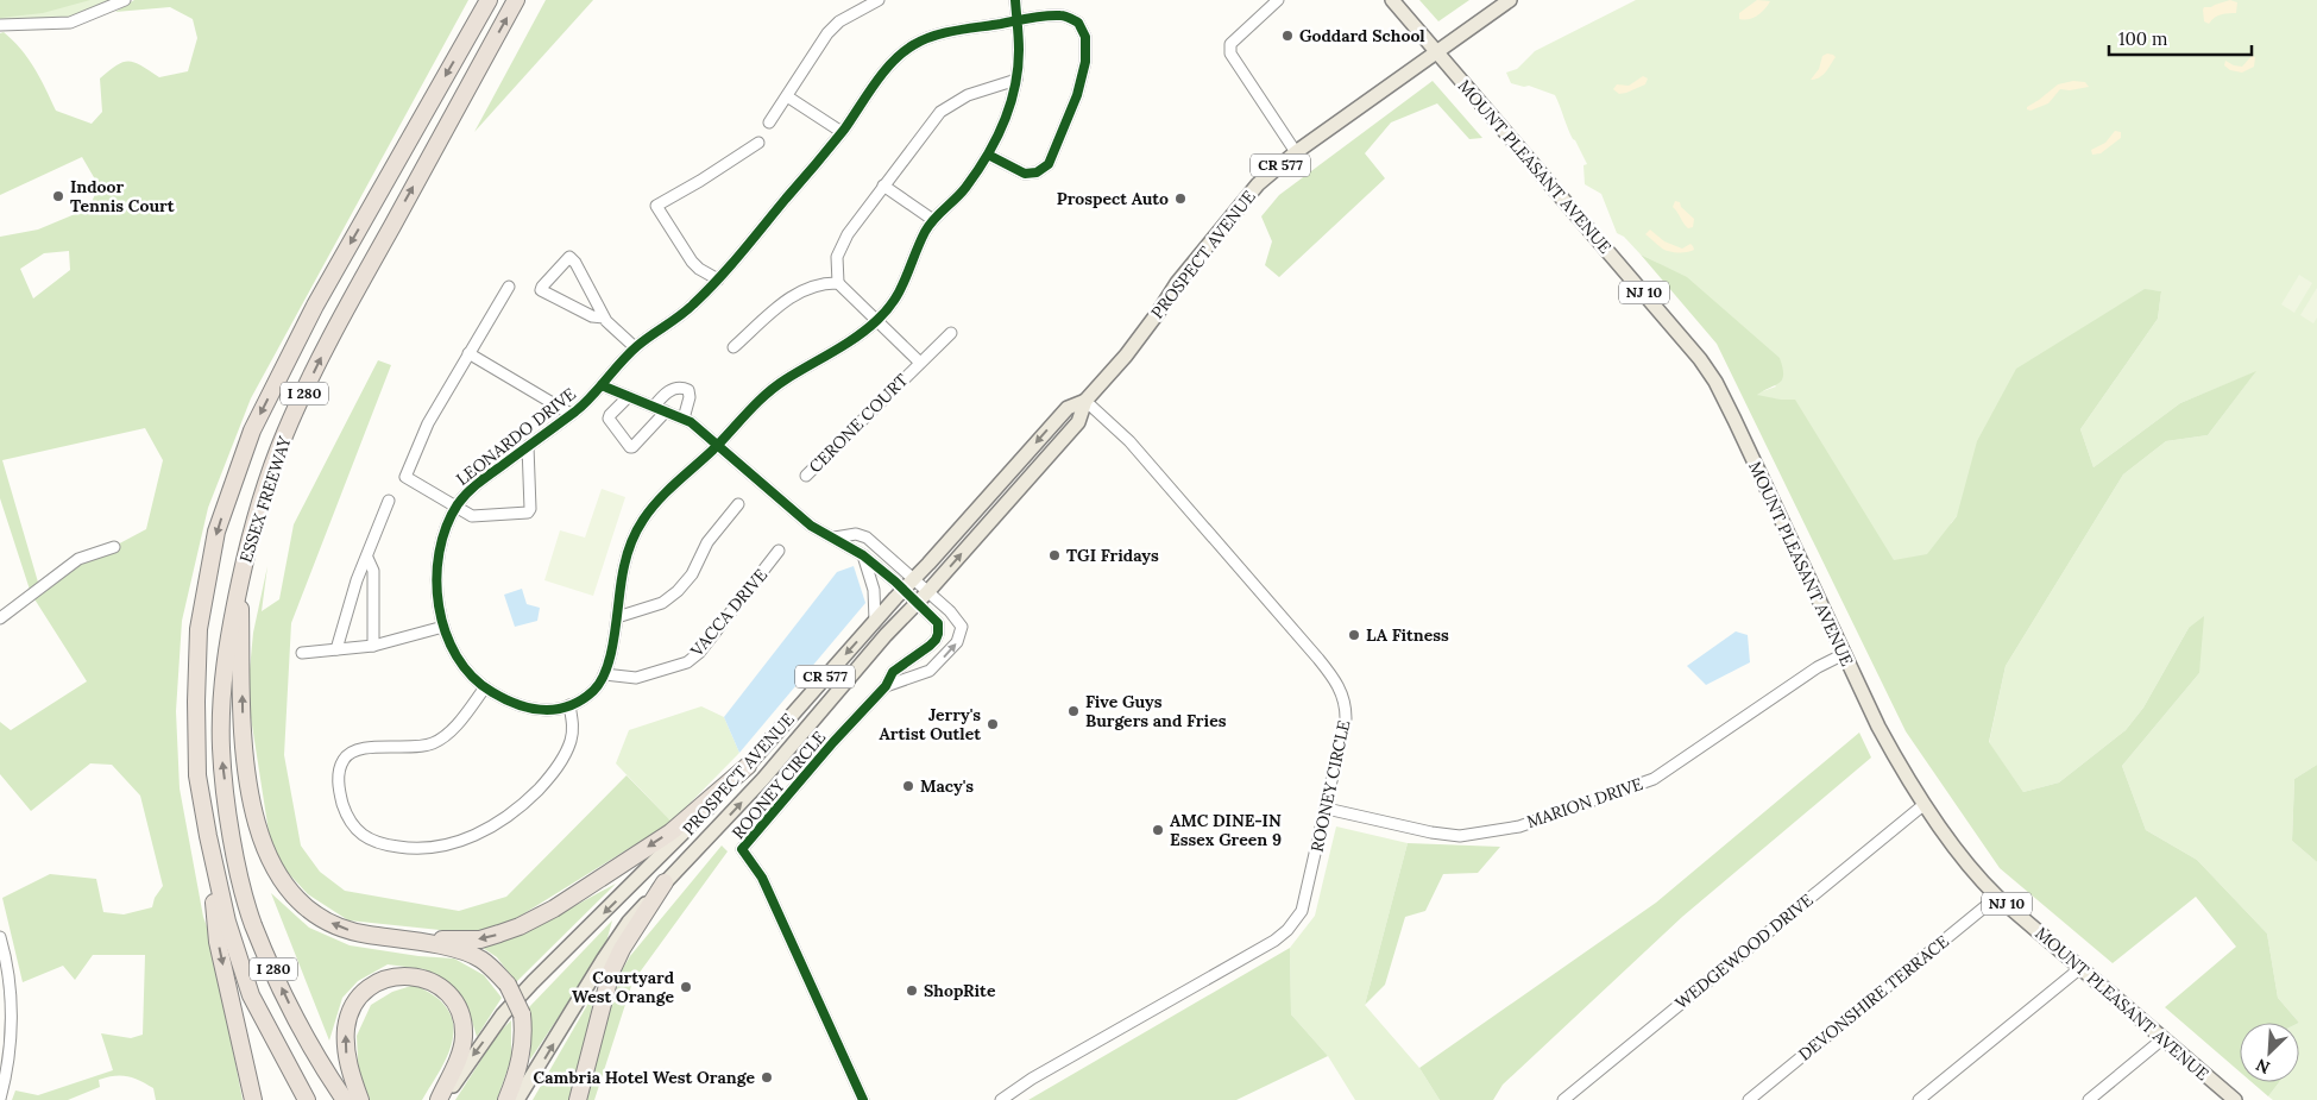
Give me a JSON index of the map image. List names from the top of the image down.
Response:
{
  "streets": {
    "highway": ["I 280", "ESSEX FREEWAY"],
    "main road": [
      "CR 577",
      "MOUNT PLEASANT AVENUE",
      "PROSPECT AVENUE",
      "NJ 10"
    ],
    "street": [
      "CERONE COURT",
      "LEONARDO DRIVE",
      "VACCA DRIVE",
      "ROONEY CIRCLE",
      "MARION DRIVE",
      "WEDGEWOOD DRIVE",
      "DEVONSHIRE TERRACE"
    ]
  },
  "crossings": [
    ["MOUNT PLEASANT AVENUE", "PROSPECT AVENUE"],
    ["MOUNT PLEASANT AVENUE", "MARION DRIVE"],
    ["MOUNT PLEASANT AVENUE", "WEDGEWOOD DRIVE"],
    ["MOUNT PLEASANT AVENUE", "DEVONSHIRE TERRACE"],
    ["PROSPECT AVENUE", "ROONEY CIRCLE"],
    ["CERONE COURT", "LEONARDO DRIVE"],
    ["LEONARDO DRIVE", "VACCA DRIVE"],
    ["LEONARDO DRIVE", "ROONEY CIRCLE"],
    ["ROONEY CIRCLE", "MARION DRIVE"]
  ],
  "places": [
    "Goddard School",
    "Indoor Tennis Court",
    "Prospect Auto",
    "TGI Fridays",
    "LA Fitness",
    "Five Guys Burgers and Fries",
    "Jerry's Artist Outlet",
    "Macy's",
    "AMC DINE-IN Essex Green 9",
    "Courtyard West Orange",
    "ShopRite",
    "Cambria Hotel West Orange"
  ],
  "scale_bar": "100 m",
  "north": "bottom left"
}
